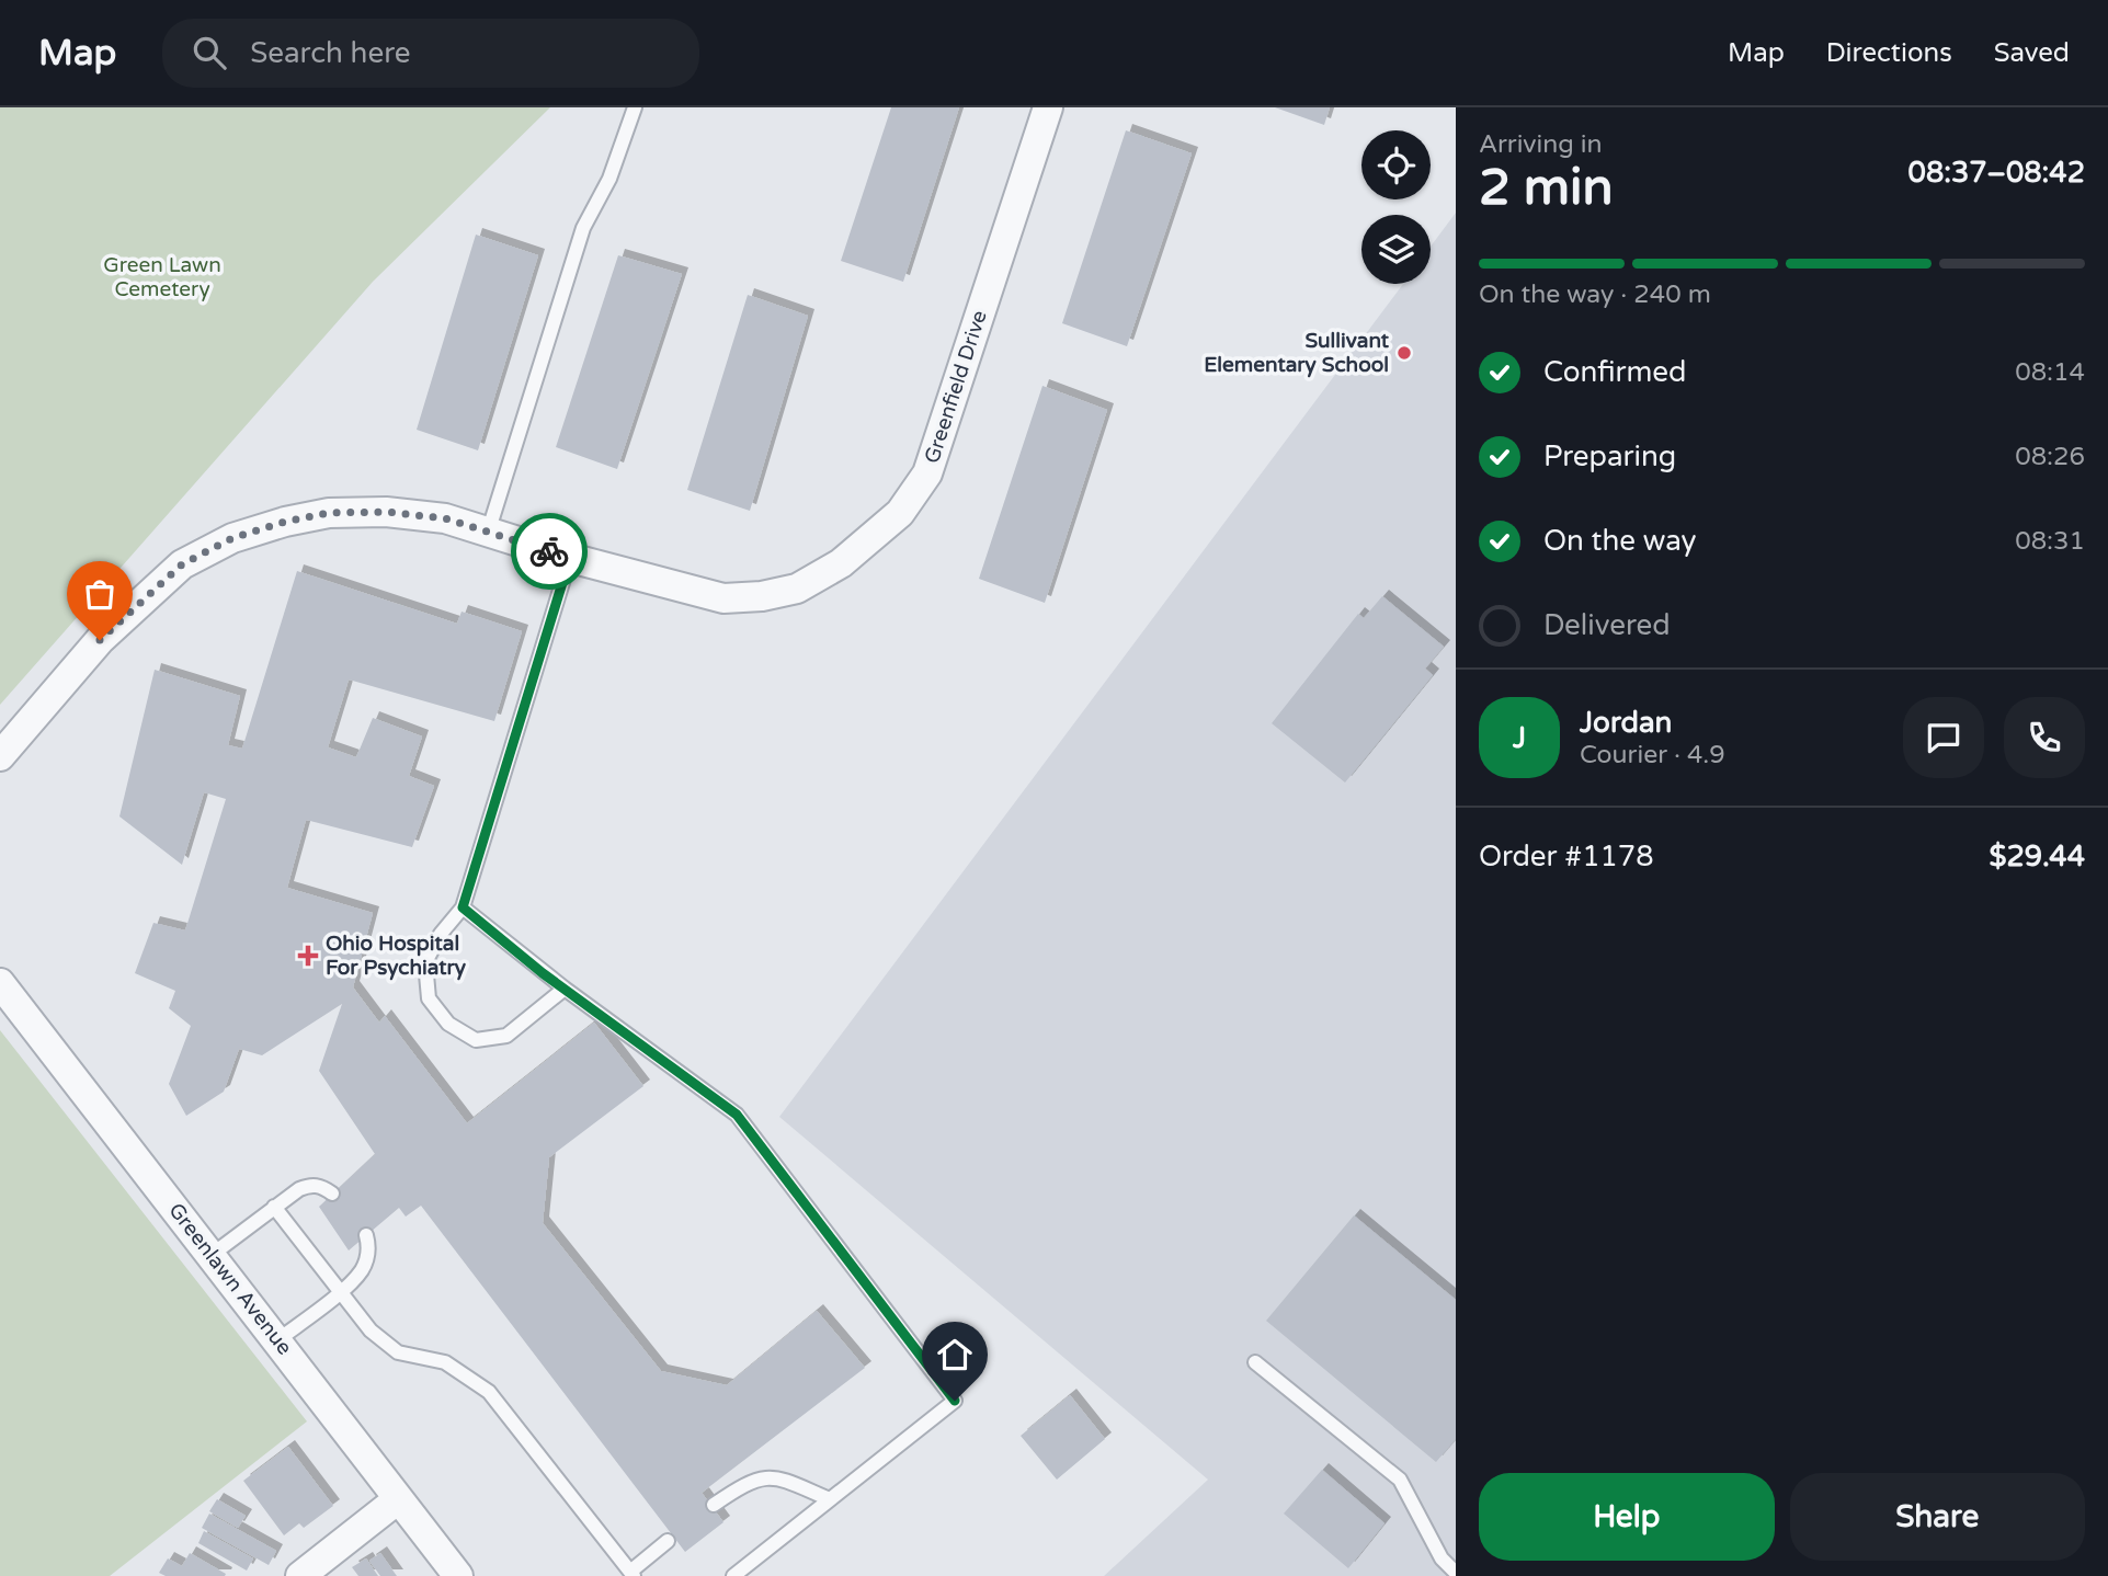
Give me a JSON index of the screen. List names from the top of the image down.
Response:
{
  "streets": {
    "street": ["Greenfield Drive", "Greenlawn Avenue"]
  },
  "parks": ["Green Lawn Cemetery"],
  "places": {
    "other": ["Sullivant Elementary School"],
    "health": ["Ohio Hospital For Psychiatry"]
  },
  "page": {
    "header": "Map",
    "search": "Search here",
    "nav": ["Map", "Directions", "Saved"],
    "heading": ["2 min", "Arriving in", "08:37–08:42"],
    "panel": [
      "Jordan",
      "Courier · 4.9",
      "Order #1178",
      "$29.44"
    ],
    "bar": "On the way · 240 m",
    "list": [
      ["Confirmed", "08:14"],
      ["Preparing", "08:26"],
      ["On the way", "08:31"],
      "Delivered"
    ],
    "round": "J",
    "buttons": ["Help", "Share"]
  }
}
